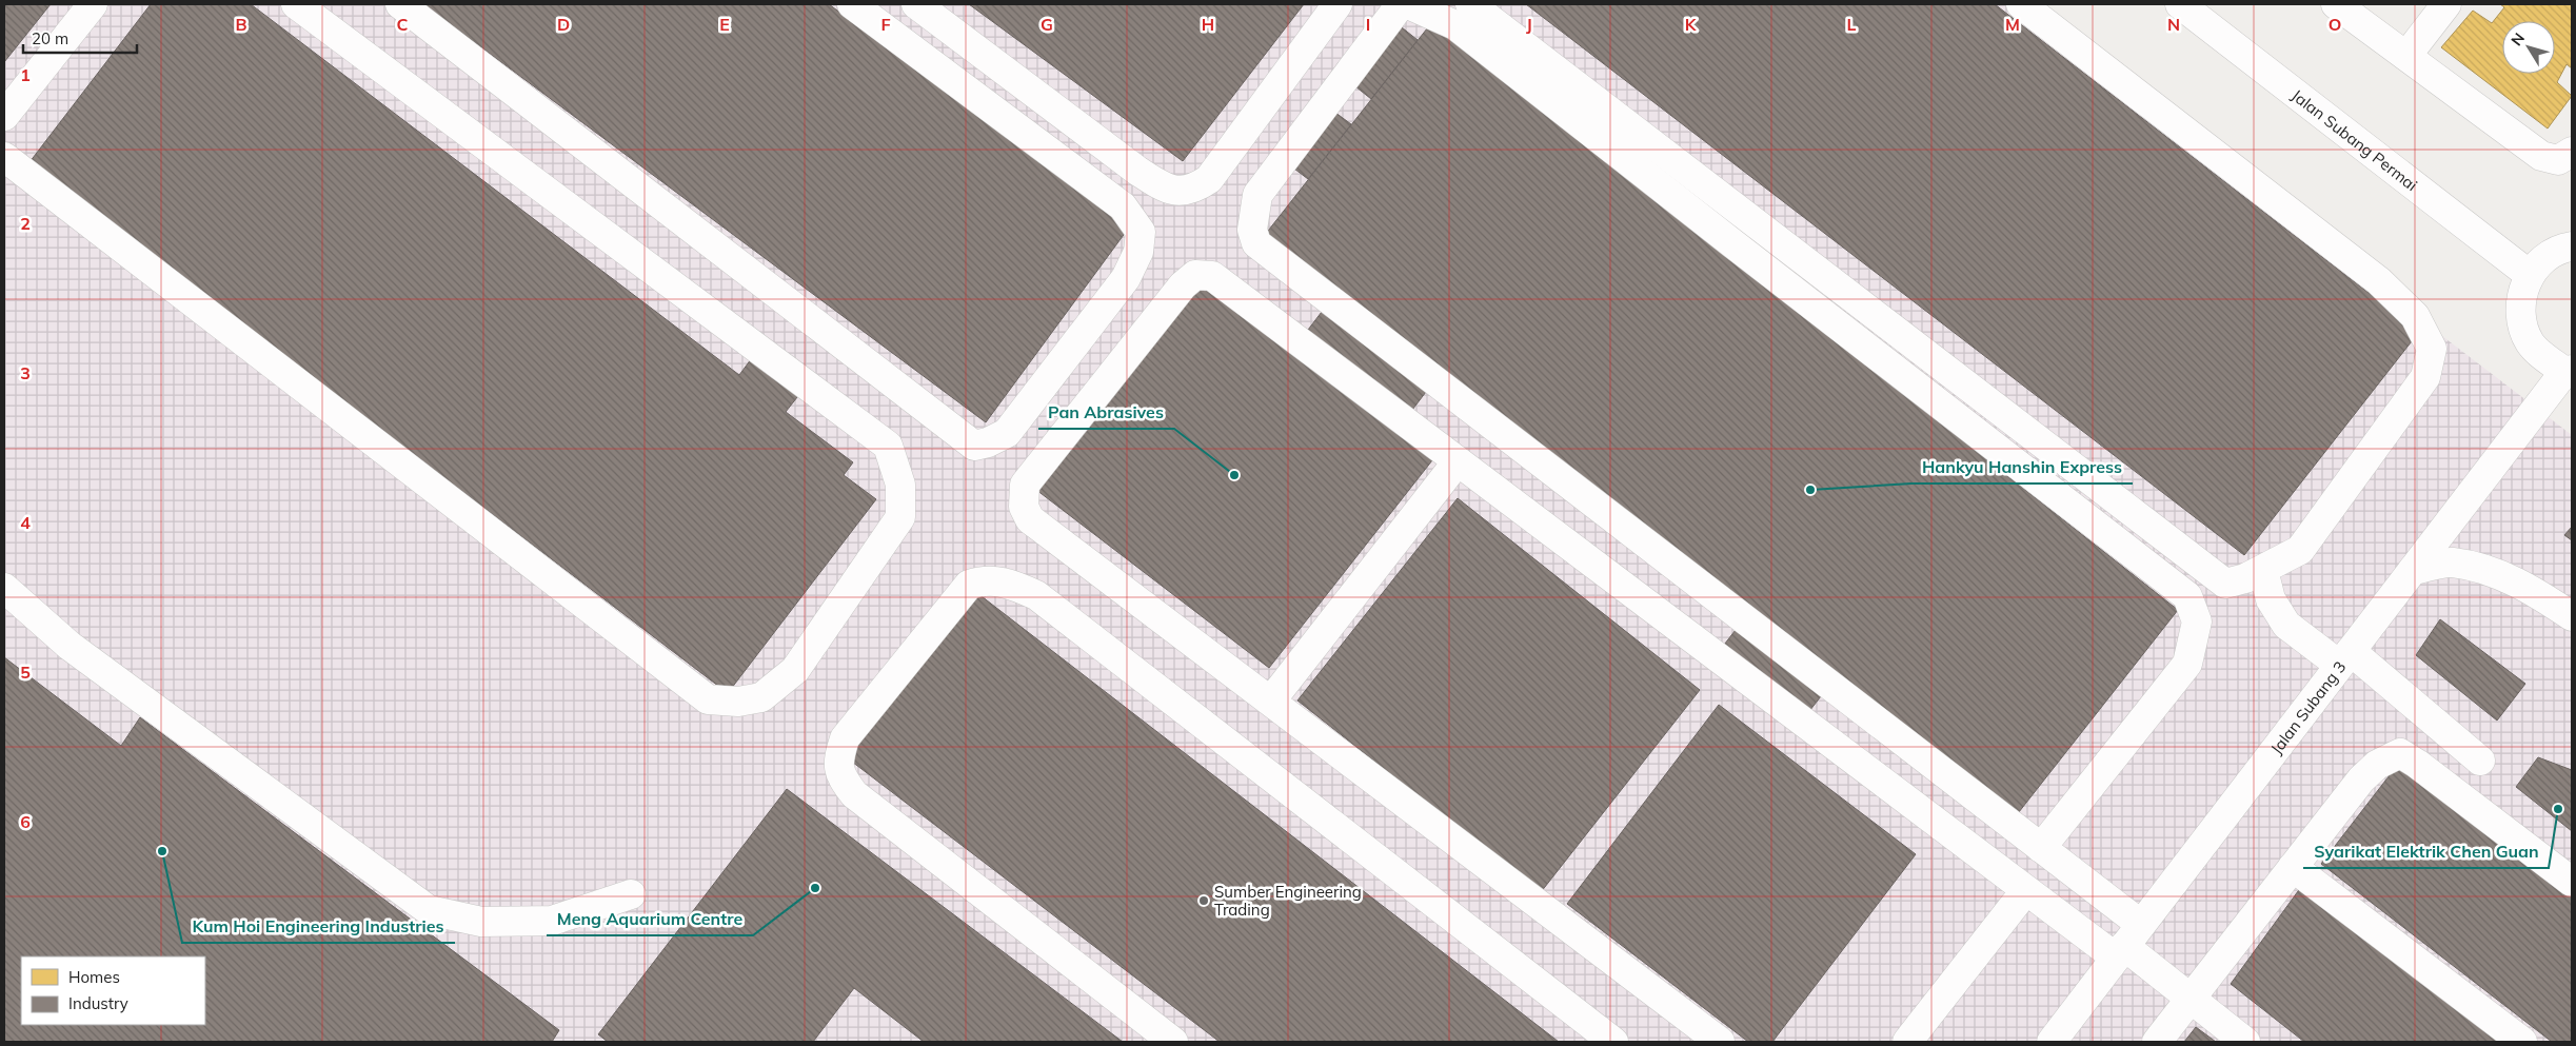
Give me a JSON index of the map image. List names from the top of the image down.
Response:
{
  "streets": {
    "street": ["Jalan Subang Permai", "Jalan Subang 3"]
  },
  "places": [
    "Pan Abrasives",
    "Hankyu Hanshin Express",
    "Syarikat Elektrik Chen Guan",
    "Kum Hoi Engineering Industries",
    "Meng Aquarium Centre",
    "Sumber Engineering Trading"
  ],
  "legend": ["Homes", "Industry"],
  "scale_bar": "20 m",
  "north": "top left",
  "grid": {
    "columns": [
      "B",
      "C",
      "D",
      "E",
      "F",
      "G",
      "H",
      "I",
      "J",
      "K",
      "L",
      "M",
      "N",
      "O"
    ],
    "rows": [
      "1",
      "2",
      "3",
      "4",
      "5",
      "6"
    ]
  }
}
